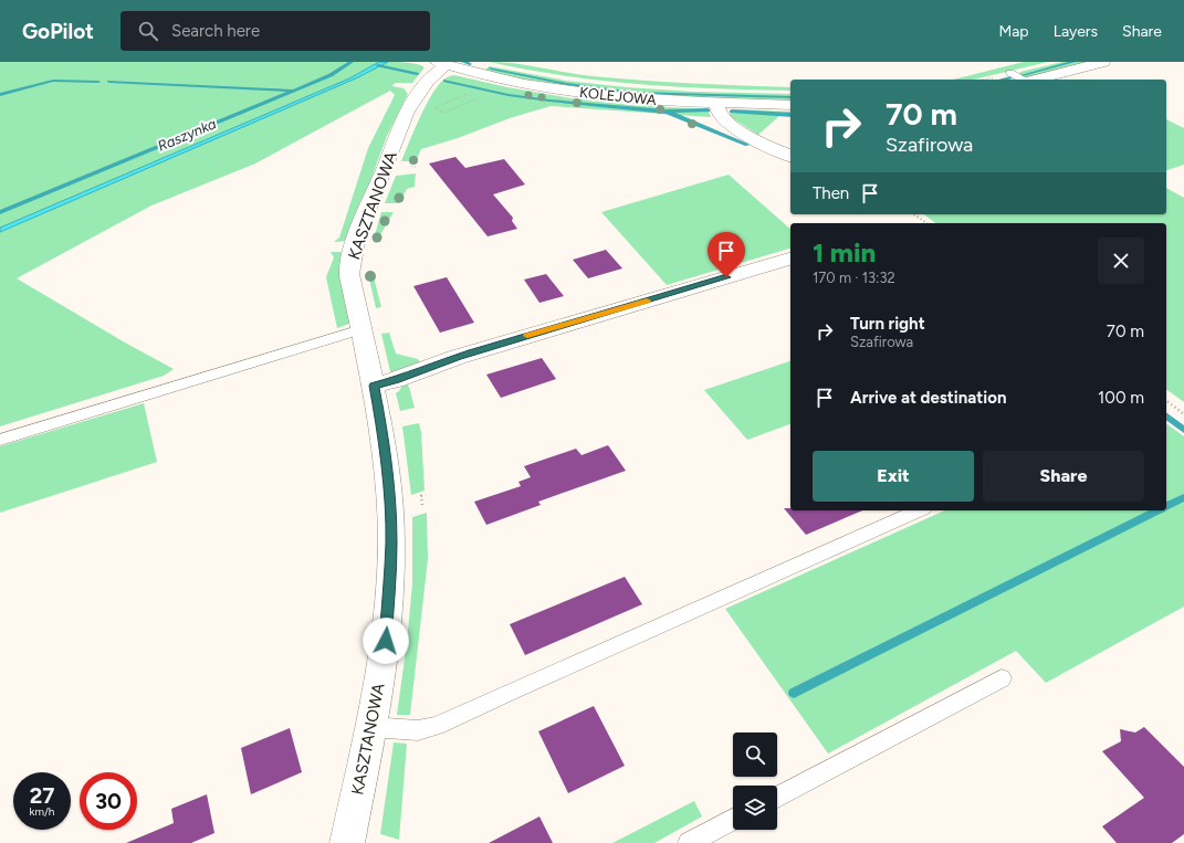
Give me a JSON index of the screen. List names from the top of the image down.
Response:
{
  "streets": {
    "street": ["KOLEJOWA", "KASZTANOWA"]
  },
  "crossings": [
    ["KOLEJOWA", "KASZTANOWA"]
  ],
  "water": ["Raszynka"],
  "page": {
    "header": "GoPilot",
    "search": "Search here",
    "nav": ["Map", "Layers", "Share"],
    "turn": ["70 m", "Szafirowa"],
    "then": "Then",
    "heading": ["1 min", "170 m · 13:32"],
    "list": [
      {
        "name": "Turn right",
        "note": "Szafirowa",
        "value": "70 m"
      },
      {
        "name": "Arrive at destination",
        "value": "100 m"
      }
    ],
    "buttons": ["Exit", "Share"],
    "speed": "27 km/h",
    "limit": "30"
  }
}
